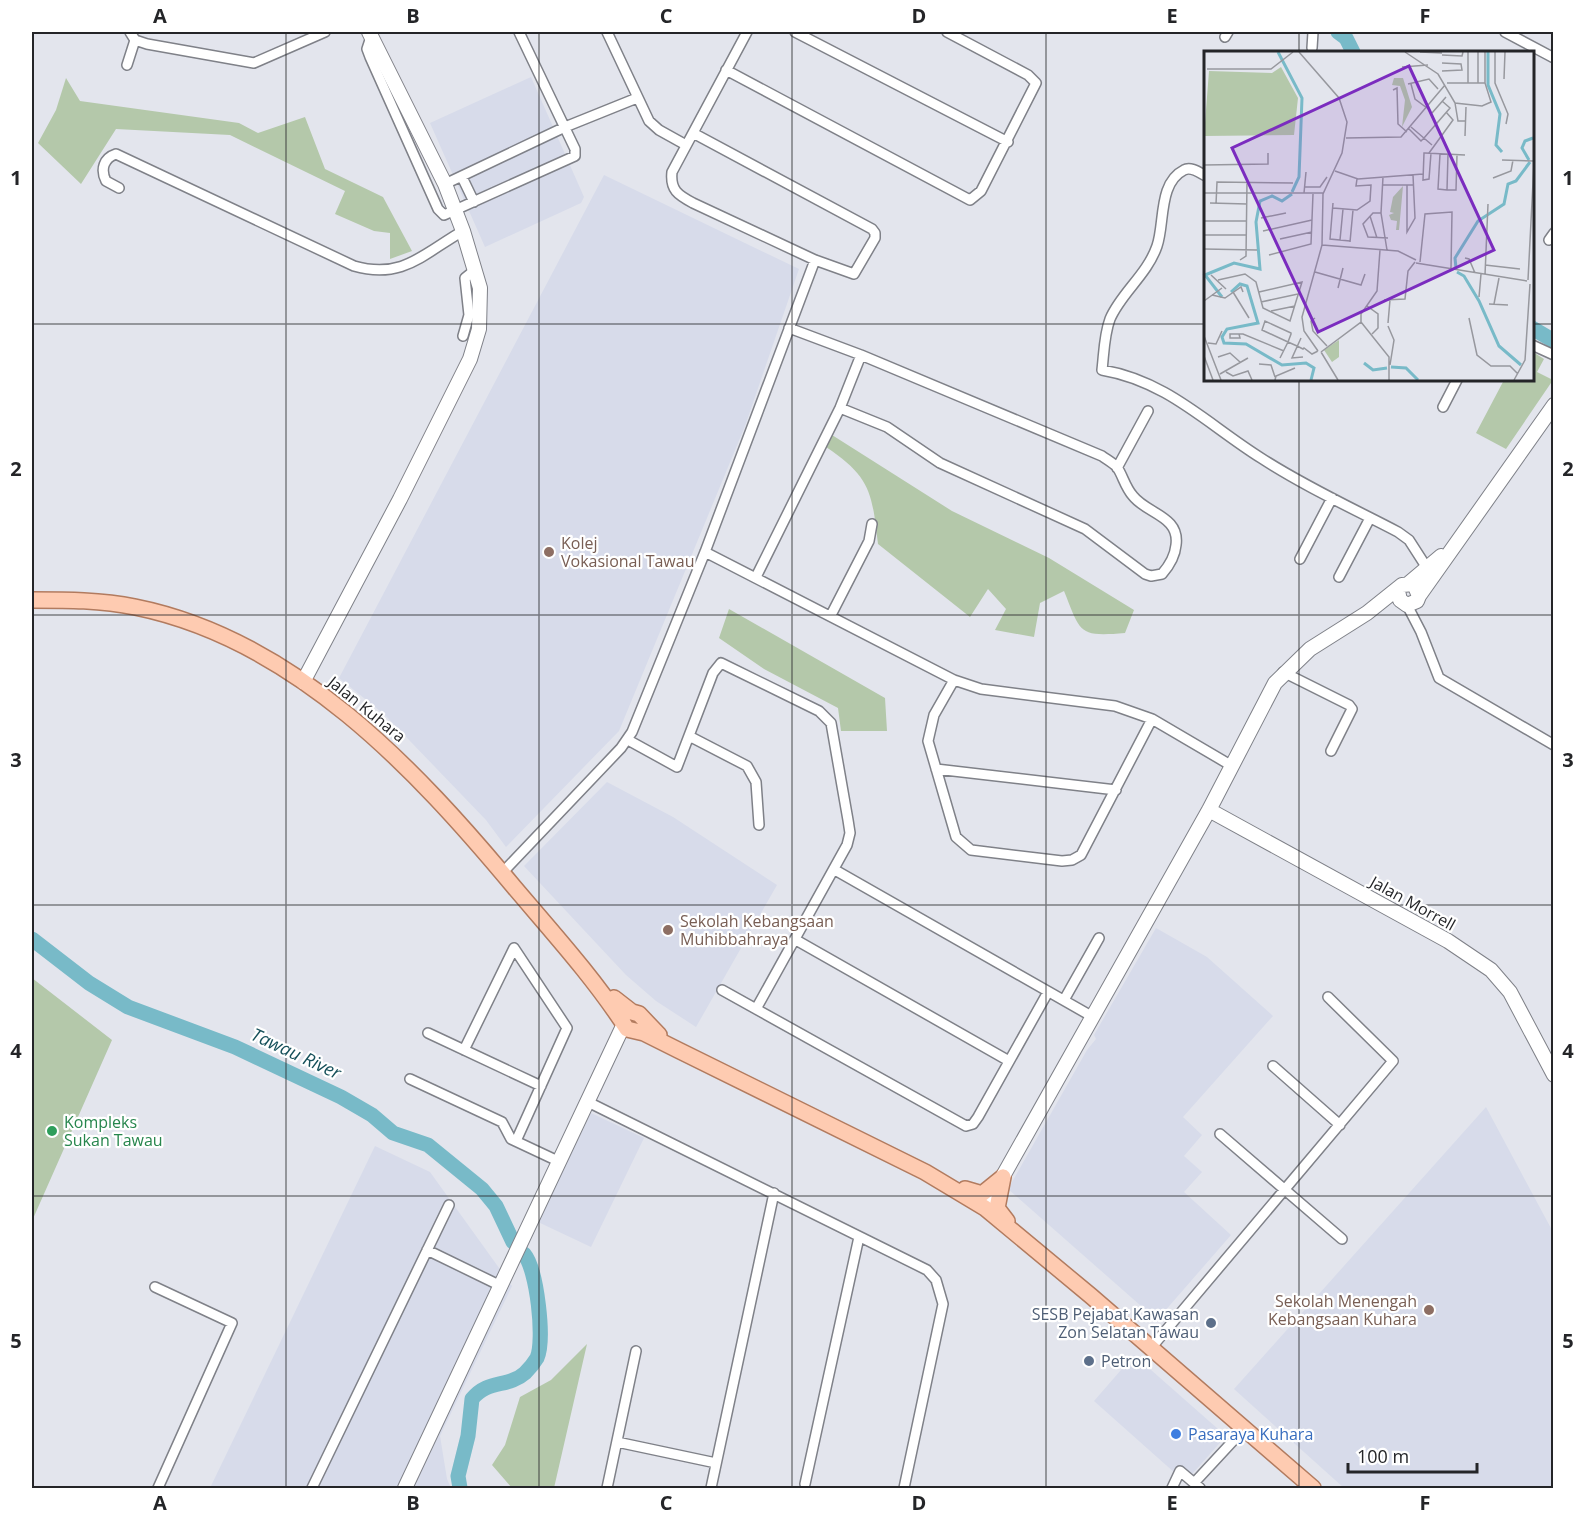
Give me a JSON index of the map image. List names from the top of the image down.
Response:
{
  "streets": {
    "main road": ["Jalan Kuhara"],
    "street": ["Jalan Morrell"]
  },
  "water": ["Tawau River"],
  "places": [
    "Kolej Vokasional Tawau",
    "Sekolah Kebangsaan Muhibbahraya",
    "Kompleks Sukan Tawau",
    "Sekolah Menengah Kebangsaan Kuhara",
    "SESB Pejabat Kawasan Zon Selatan Tawau",
    "Petron",
    "Pasaraya Kuhara"
  ],
  "scale_bar": "100 m",
  "grid": {
    "columns": [
      "A",
      "B",
      "C",
      "D",
      "E",
      "F"
    ],
    "rows": [
      "1",
      "2",
      "3",
      "4",
      "5"
    ]
  }
}
